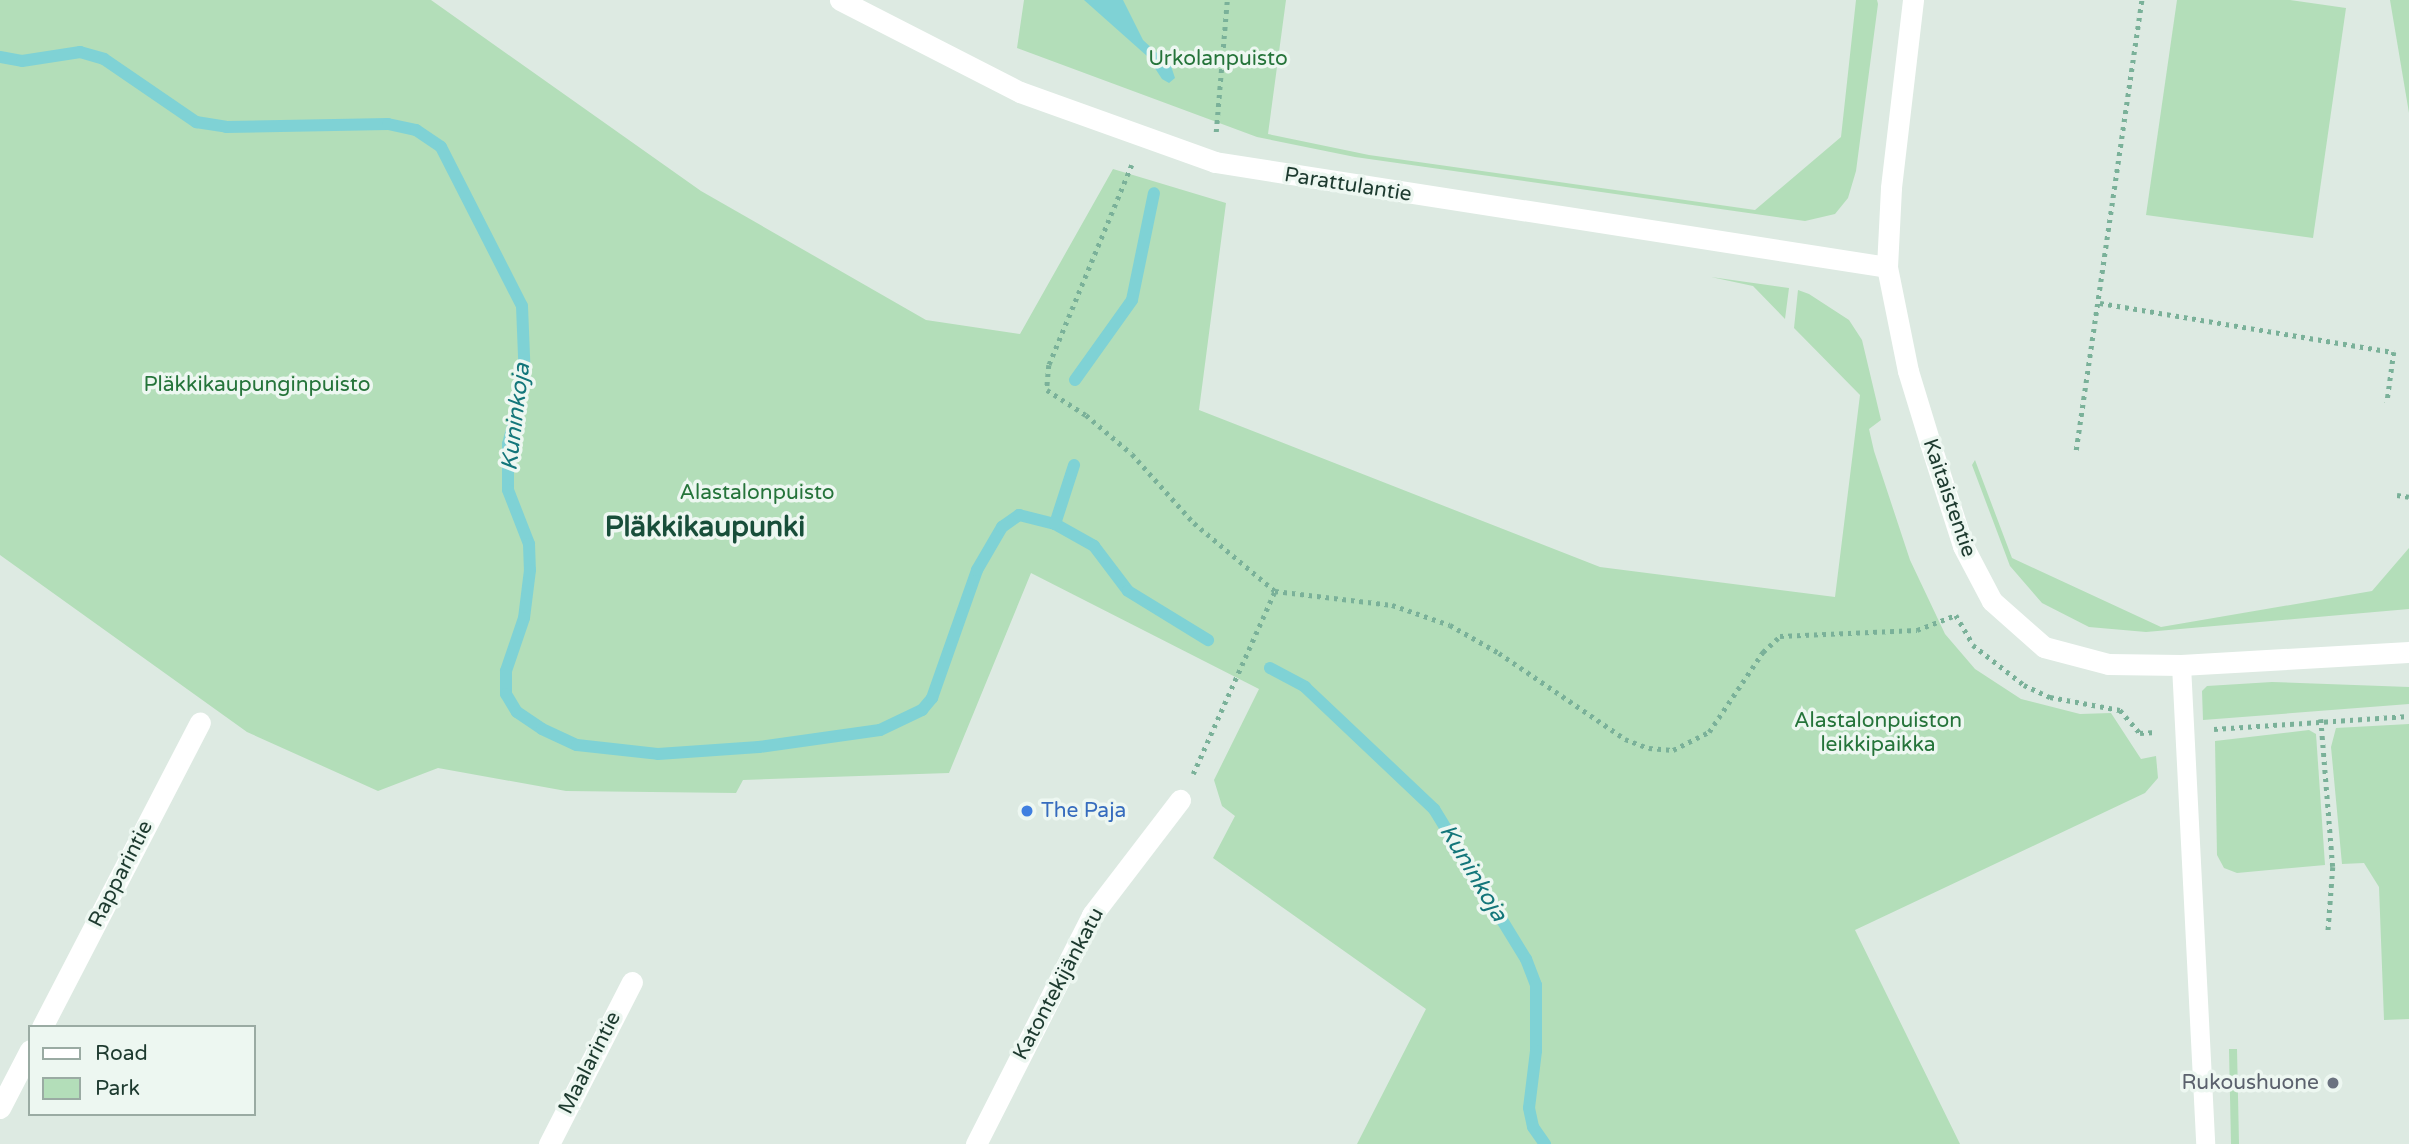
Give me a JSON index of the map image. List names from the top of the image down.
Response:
{
  "streets": {
    "street": [
      "Parattulantie",
      "Kaitaistentie",
      "Rapparintie",
      "Katontekijänkatu",
      "Maalarintie"
    ]
  },
  "crossings": [
    ["Parattulantie", "Kaitaistentie"]
  ],
  "districts": ["Pläkkikaupunki"],
  "water": ["Kuninkoja"],
  "parks": [
    "Urkolanpuisto",
    "Pläkkikaupunginpuisto",
    "Alastalonpuisto",
    "Alastalonpuiston leikkipaikka"
  ],
  "places": ["The Paja", "Rukoushuone"],
  "legend": ["Road", "Park"]
}
